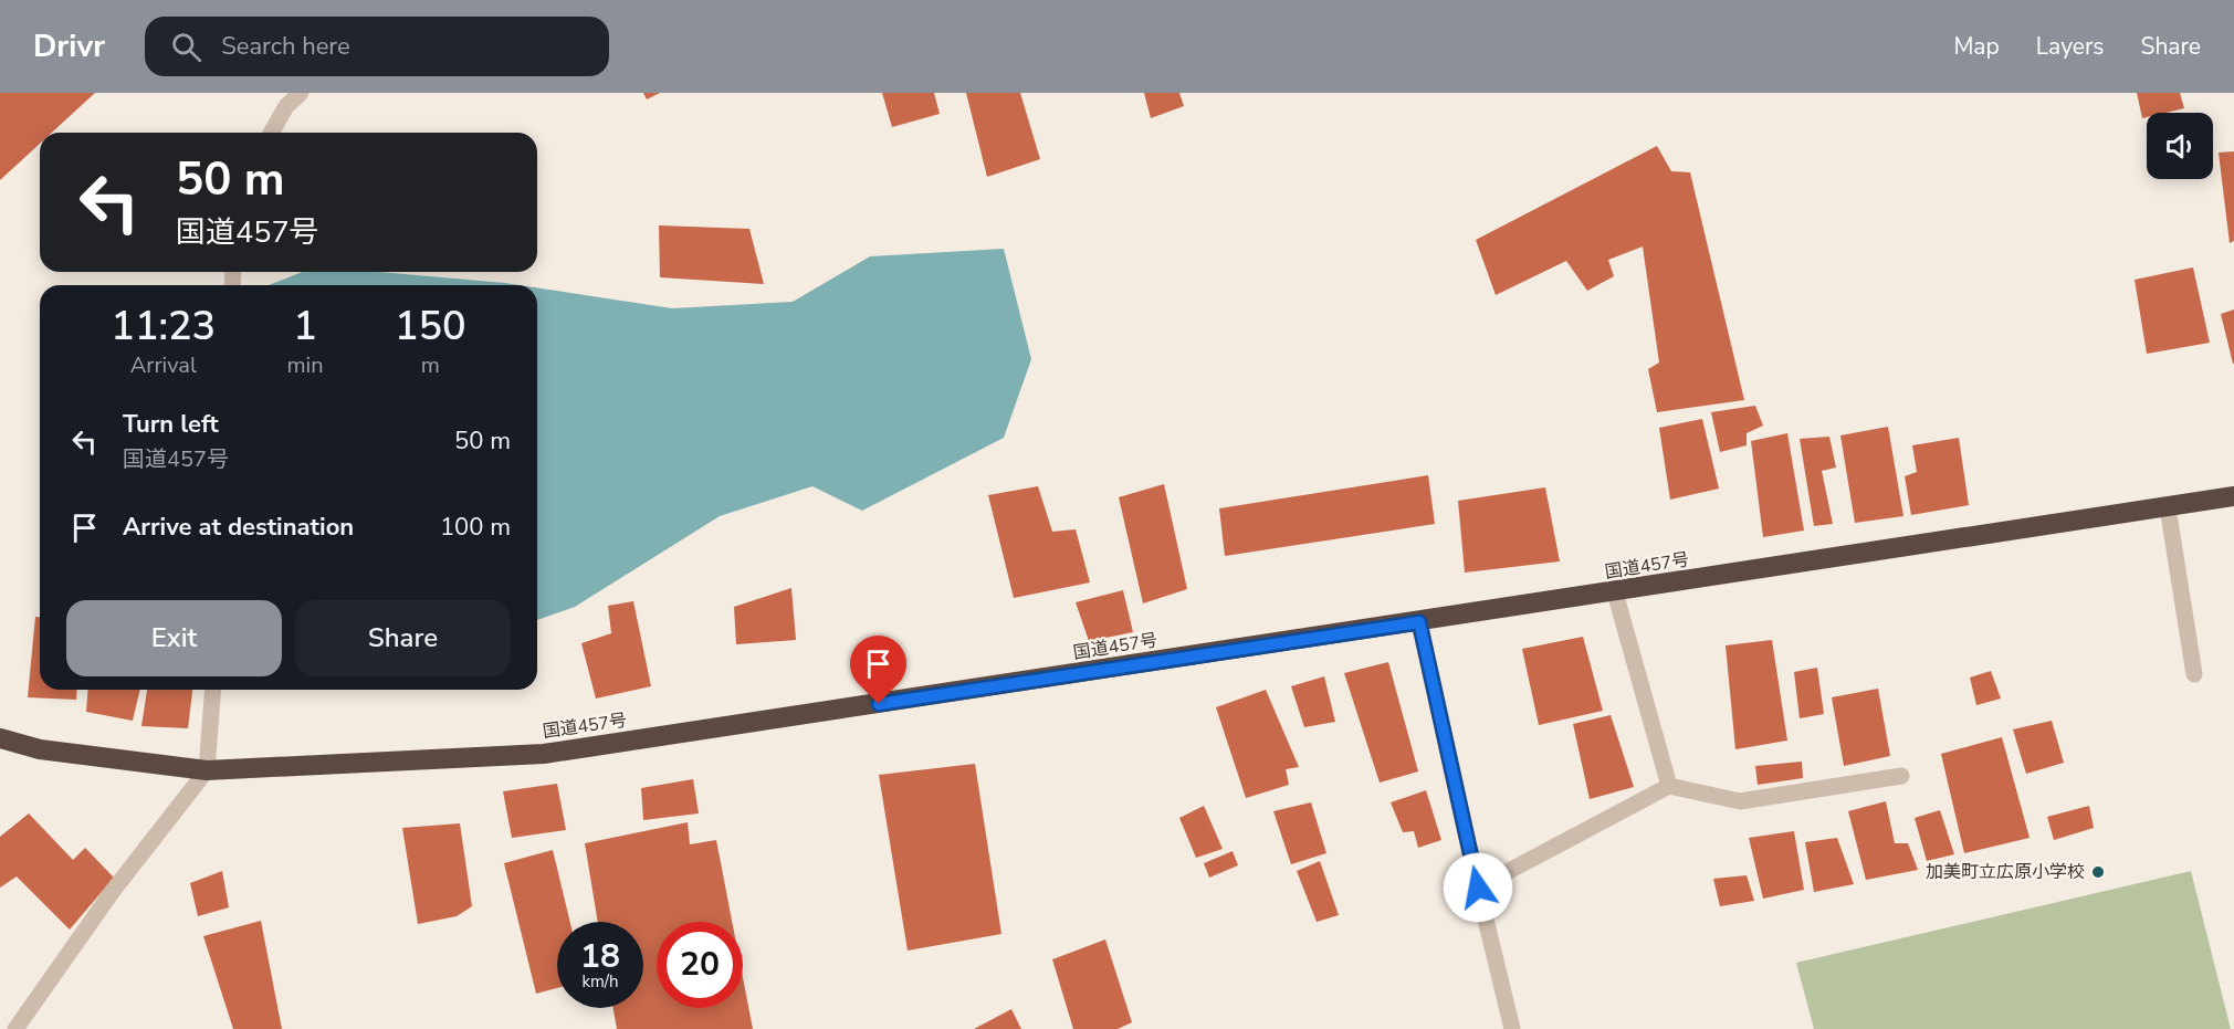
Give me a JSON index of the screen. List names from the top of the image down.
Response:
{
  "streets": {
    "highway": ["国道457号"]
  },
  "places": ["加美町立広原小学校"],
  "page": {
    "header": "Drivr",
    "search": "Search here",
    "nav": ["Map", "Layers", "Share"],
    "turn": ["50 m", "国道457号"],
    "eta": [
      "11:23",
      "Arrival",
      "1",
      "min",
      "150",
      "m"
    ],
    "list": [
      {
        "name": "Turn left",
        "note": "国道457号",
        "value": "50 m"
      },
      {
        "name": "Arrive at destination",
        "value": "100 m"
      }
    ],
    "buttons": ["Exit", "Share"],
    "speed": "18 km/h",
    "limit": "20"
  }
}
